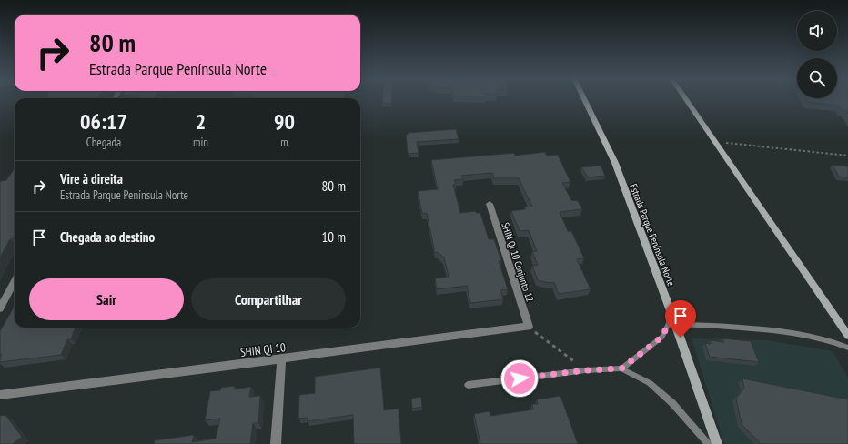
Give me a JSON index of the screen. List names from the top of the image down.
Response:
{
  "streets": {
    "main road": ["Estrada Parque Península Norte"],
    "street": ["SHIN QI 10 Conjunto 12", "SHIN QI 10"]
  },
  "crossings": [
    ["SHIN QI 10 Conjunto 12", "SHIN QI 10"]
  ],
  "page": {
    "turn": ["80 m", "Estrada Parque Península Norte"],
    "eta": [
      "06:17",
      "Chegada",
      "2",
      "min",
      "90",
      "m"
    ],
    "list": [
      {
        "name": "Vire à direita",
        "note": "Estrada Parque Península Norte",
        "value": "80 m"
      },
      {
        "name": "Chegada ao destino",
        "value": "10 m"
      }
    ],
    "buttons": ["Sair", "Compartilhar"]
  }
}
